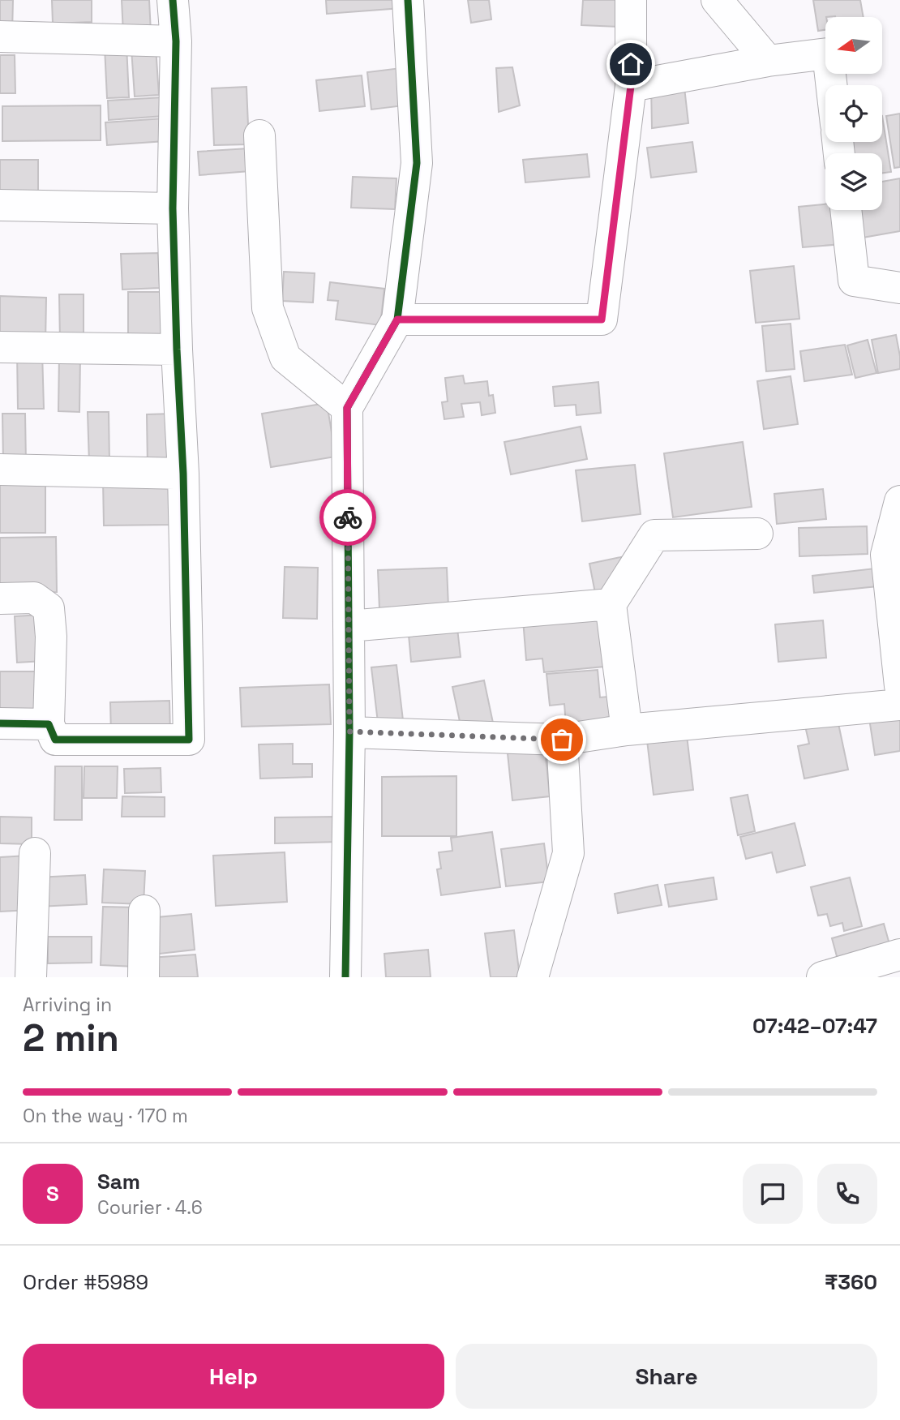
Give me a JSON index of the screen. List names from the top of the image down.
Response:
{
  "north": "left",
  "page": {
    "heading": ["2 min", "Arriving in", "07:42–07:47"],
    "panel": [
      "Sam",
      "Courier · 4.6",
      "Order #5989",
      "₹360"
    ],
    "bar": "On the way · 170 m",
    "round": "S",
    "buttons": ["Help", "Share"]
  }
}
